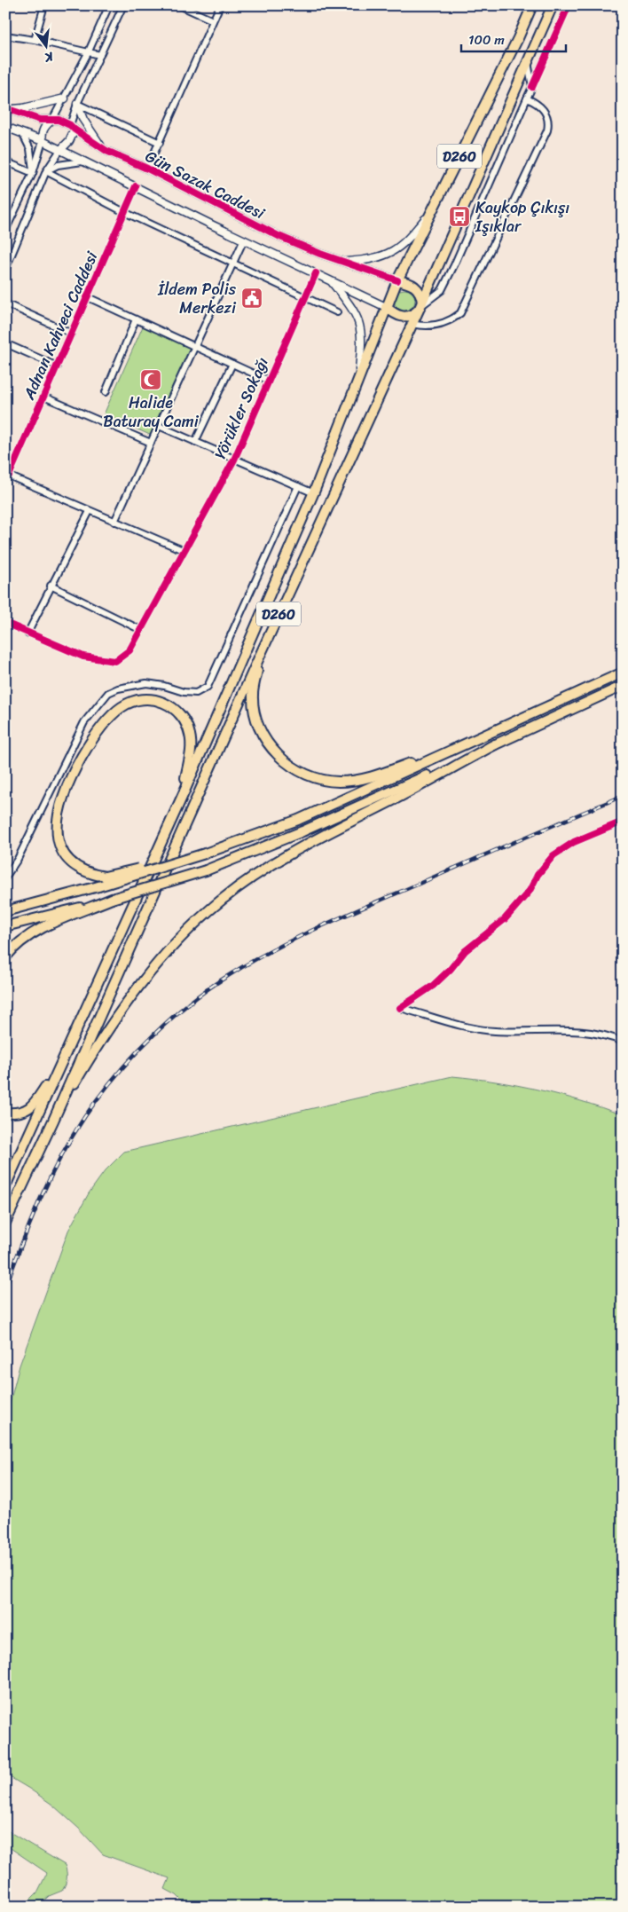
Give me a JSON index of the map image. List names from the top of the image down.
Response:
{
  "streets": {
    "highway": ["D260"],
    "street": ["Gün Sazak Caddesi", "Adnan Kahveci Caddesi", "Yörükler Sokağı"]
  },
  "crossings": [
    ["D260", "Gün Sazak Caddesi"],
    ["Gün Sazak Caddesi", "Adnan Kahveci Caddesi"],
    ["Gün Sazak Caddesi", "Yörükler Sokağı"]
  ],
  "places": {
    "bus stop": ["Kaykop Çıkışı Işıklar"],
    "public building": ["İldem Polis Merkezi"],
    "mosque": ["Halide Baturay Cami"]
  },
  "scale_bar": "100 m",
  "north": "bottom"
}
